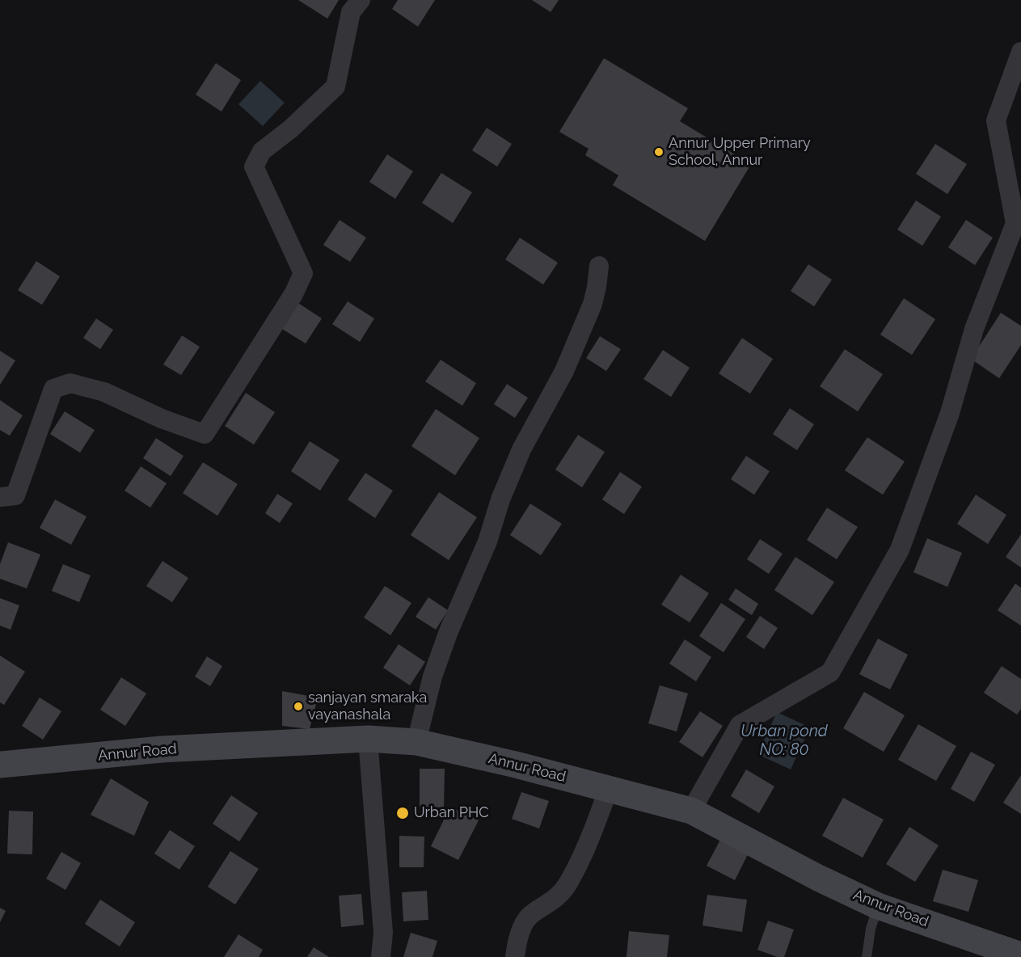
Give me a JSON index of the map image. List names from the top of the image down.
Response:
{
  "streets": {
    "main road": ["Annur Road"]
  },
  "water": ["Urban pond NO: 80"],
  "places": ["Annur Upper Primary School, Annur", "sanjayan smaraka vayanashala", "Urban PHC"]
}
